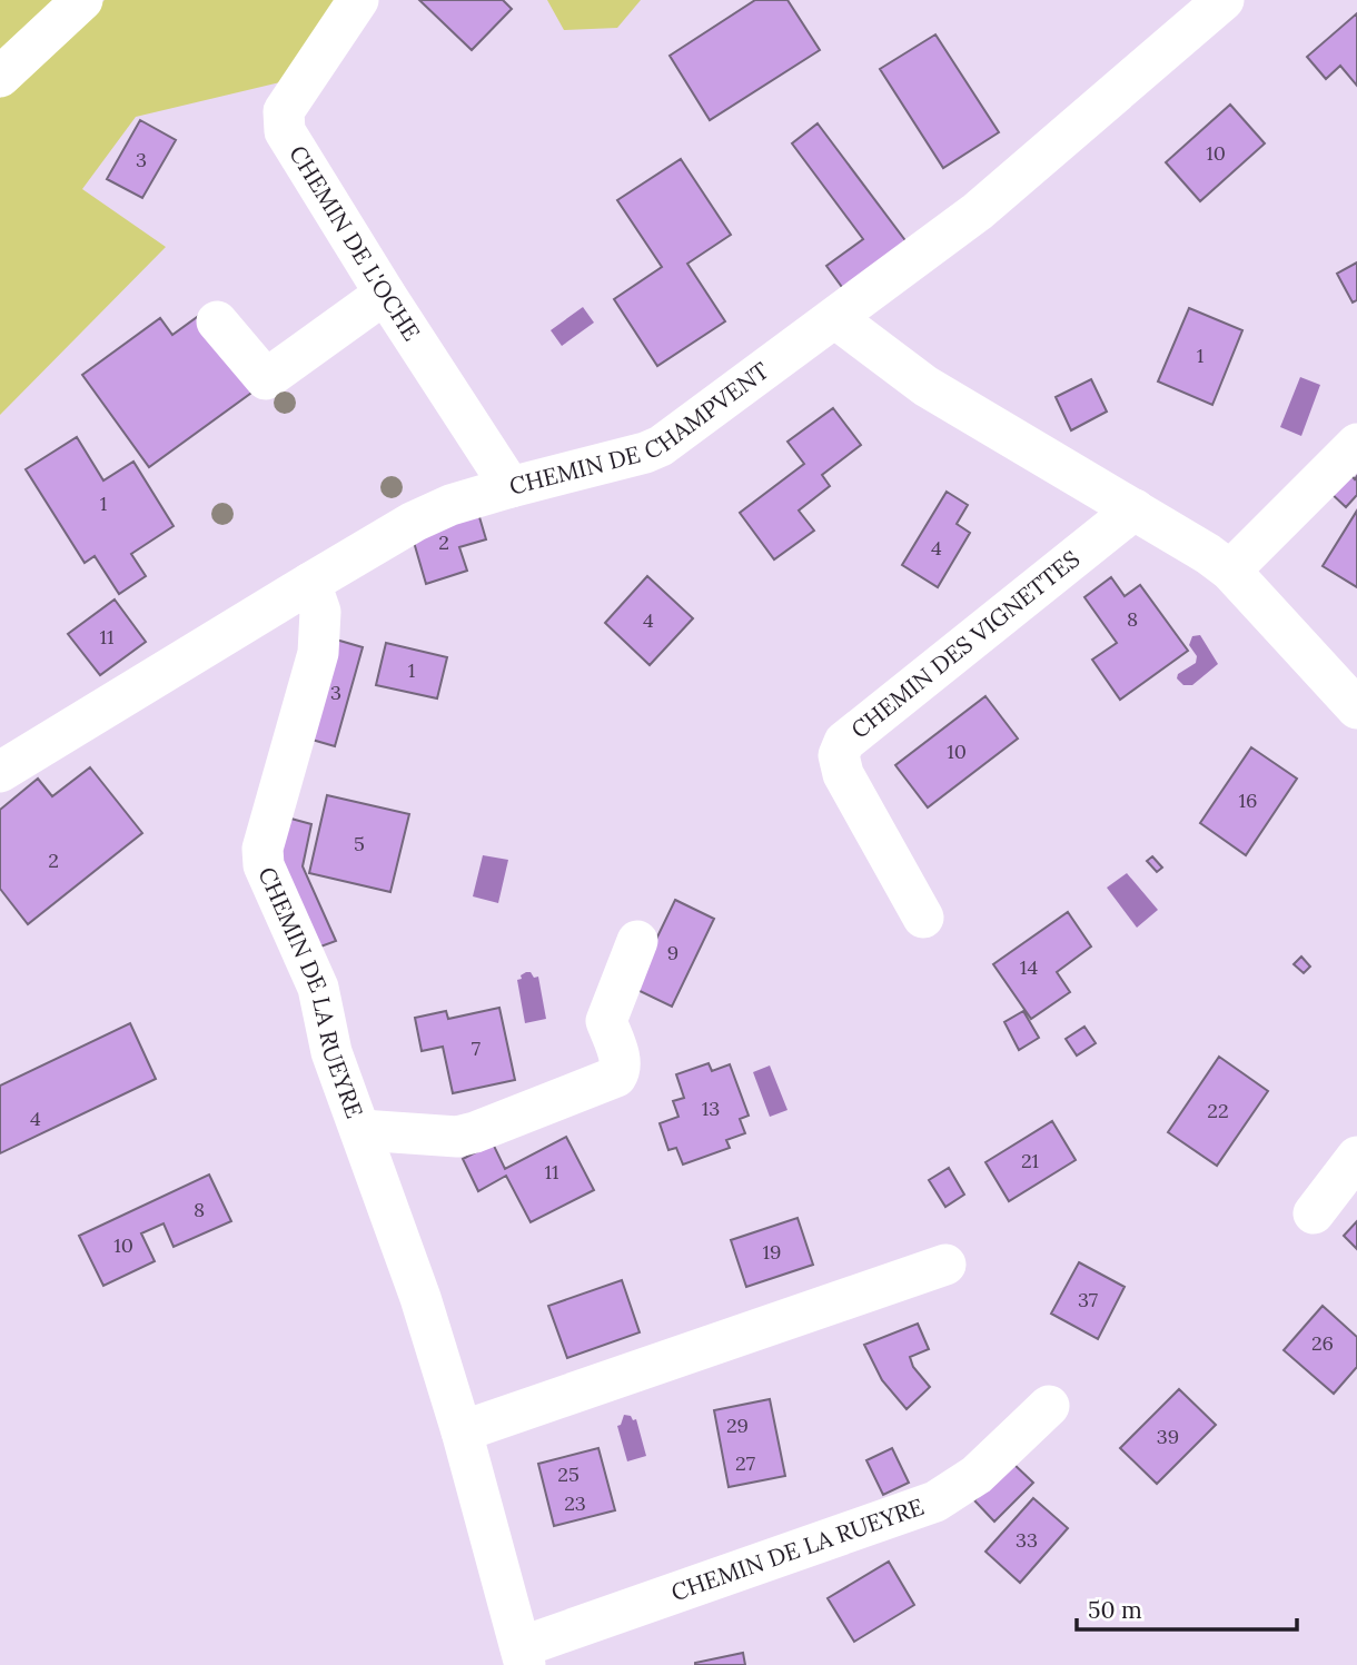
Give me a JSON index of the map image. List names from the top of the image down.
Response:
{
  "streets": {
    "street": [
      "CHEMIN DE L'OCHE",
      "CHEMIN DE CHAMPVENT",
      "CHEMIN DES VIGNETTES",
      "CHEMIN DE LA RUEYRE"
    ]
  },
  "crossings": [
    ["CHEMIN DE L'OCHE", "CHEMIN DE CHAMPVENT"],
    ["CHEMIN DE CHAMPVENT", "CHEMIN DE LA RUEYRE"]
  ],
  "house_numbers": [
    "10",
    "3",
    "1",
    "1",
    "2",
    "4",
    "8",
    "4",
    "11",
    "1",
    "3",
    "10",
    "16",
    "5",
    "2",
    "9",
    "14",
    "7",
    "13",
    "22",
    "4",
    "21",
    "11",
    "8",
    "10",
    "19",
    "37",
    "26",
    "29",
    "39",
    "27",
    "25",
    "23",
    "33"
  ],
  "scale_bar": "50 m"
}
